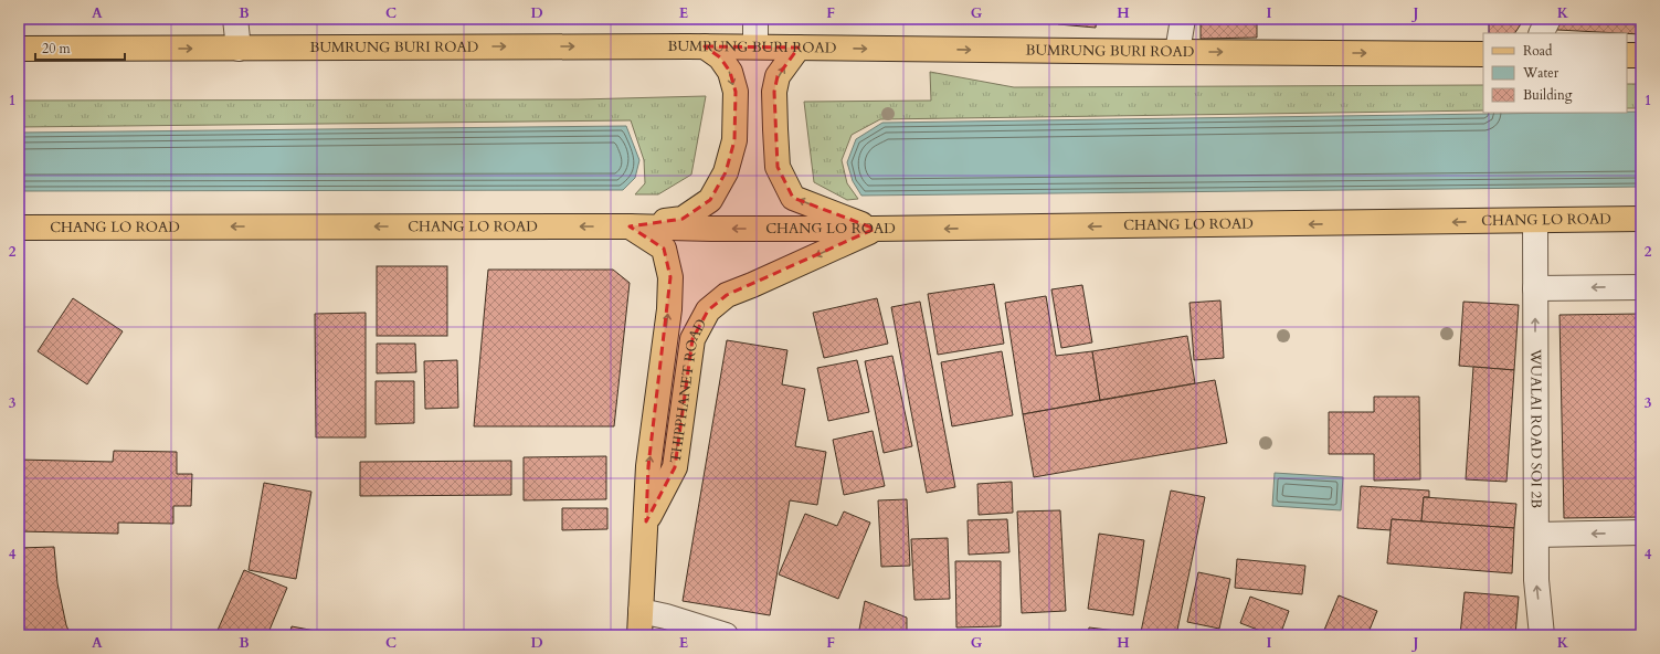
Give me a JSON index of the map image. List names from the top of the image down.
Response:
{
  "streets": {
    "main road": ["BUMRUNG BURI ROAD", "CHANG LO ROAD", "THIPPHANET ROAD"],
    "street": ["WUALAI ROAD SOI 2B"]
  },
  "crossings": [
    ["CHANG LO ROAD", "THIPPHANET ROAD"],
    ["CHANG LO ROAD", "WUALAI ROAD SOI 2B"]
  ],
  "one_way": ["BUMRUNG BURI ROAD", "CHANG LO ROAD", "WUALAI ROAD SOI 2B"],
  "legend": ["Road", "Water", "Building"],
  "scale_bar": "20 m",
  "grid": {
    "columns": [
      "A",
      "B",
      "C",
      "D",
      "E",
      "F",
      "G",
      "H",
      "I",
      "J",
      "K"
    ],
    "rows": [
      "1",
      "2",
      "3",
      "4"
    ]
  }
}
